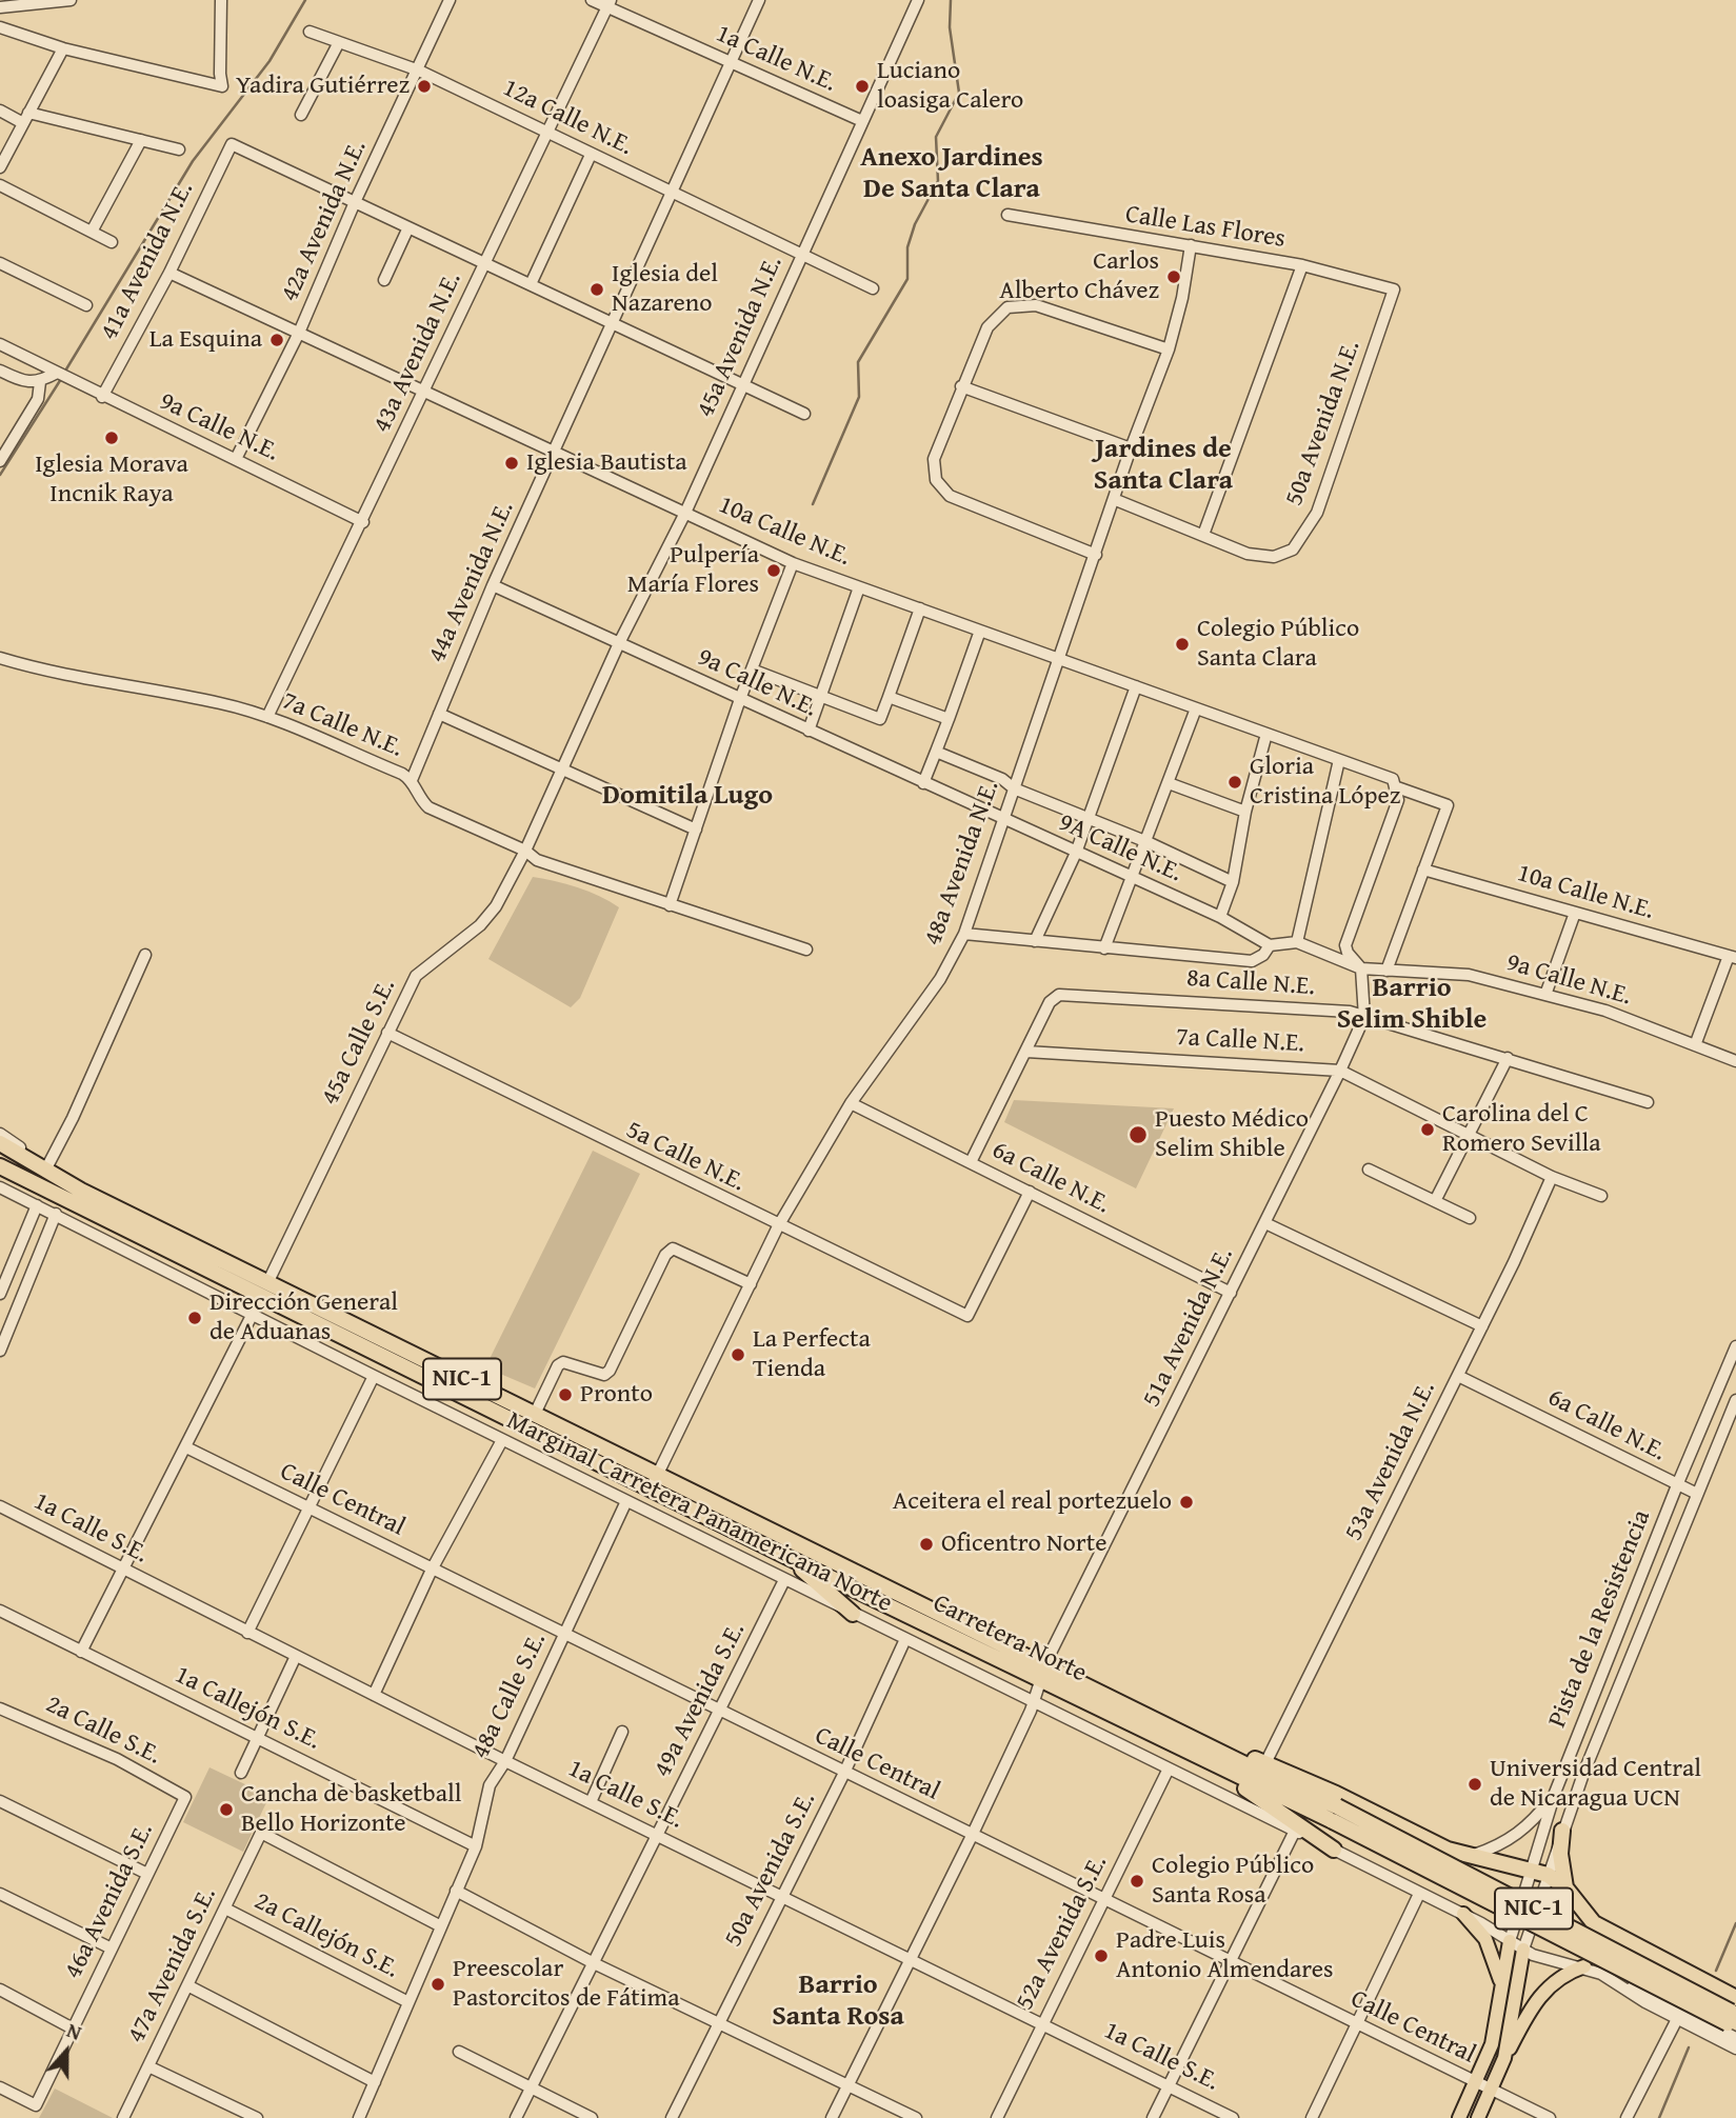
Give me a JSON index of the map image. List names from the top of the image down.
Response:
{
  "streets": {
    "highway": ["NIC-1", "Carretera Norte"],
    "main road": ["Pista de la Resistencia"],
    "street": [
      "1a Calle N.E.",
      "12a Calle N.E.",
      "42a Avenida N.E.",
      "Calle Las Flores",
      "41a Avenida N.E.",
      "45a Avenida N.E.",
      "43a Avenida N.E.",
      "50a Avenida N.E.",
      "9a Calle N.E.",
      "10a Calle N.E.",
      "44a Avenida N.E.",
      "7a Calle N.E.",
      "9A Calle N.E.",
      "48a Avenida N.E.",
      "8a Calle N.E.",
      "45a Calle S.E.",
      "5a Calle N.E.",
      "6a Calle N.E.",
      "51a Avenida N.E.",
      "53a Avenida N.E.",
      "Calle Central",
      "Marginal Carretera Panamericana Norte",
      "1a Calle S.E.",
      "48a Calle S.E.",
      "49a Avenida S.E.",
      "1a Callejón S.E.",
      "2a Calle S.E.",
      "50a Avenida S.E.",
      "46a Avenida S.E.",
      "52a Avenida S.E.",
      "2a Callejón S.E.",
      "47a Avenida S.E."
    ]
  },
  "crossings": [
    ["1a Calle N.E.", "45a Avenida N.E."],
    ["1a Calle N.E.", "43a Avenida N.E."],
    ["1a Calle N.E.", "44a Avenida N.E."],
    ["12a Calle N.E.", "42a Avenida N.E."],
    ["12a Calle N.E.", "45a Avenida N.E."],
    ["12a Calle N.E.", "43a Avenida N.E."],
    ["12a Calle N.E.", "44a Avenida N.E."],
    ["42a Avenida N.E.", "41a Avenida N.E."],
    ["42a Avenida N.E.", "9a Calle N.E."],
    ["42a Avenida N.E.", "10a Calle N.E."],
    ["Calle Las Flores", "50a Avenida N.E."],
    ["Calle Las Flores", "48a Avenida N.E."],
    ["41a Avenida N.E.", "9a Calle N.E."],
    ["41a Avenida N.E.", "10a Calle N.E."],
    ["45a Avenida N.E.", "9a Calle N.E."],
    ["45a Avenida N.E.", "10a Calle N.E."],
    ["45a Avenida N.E.", "7a Calle N.E."],
    ["45a Avenida N.E.", "45a Calle S.E."],
    ["43a Avenida N.E.", "9a Calle N.E."],
    ["43a Avenida N.E.", "10a Calle N.E."],
    ["43a Avenida N.E.", "7a Calle N.E."],
    ["9a Calle N.E.", "44a Avenida N.E."],
    ["9a Calle N.E.", "9A Calle N.E."],
    ["9a Calle N.E.", "48a Avenida N.E."],
    ["9a Calle N.E.", "51a Avenida N.E."],
    ["10a Calle N.E.", "44a Avenida N.E."],
    ["10a Calle N.E.", "48a Avenida N.E."],
    ["10a Calle N.E.", "51a Avenida N.E."],
    ["44a Avenida N.E.", "7a Calle N.E."],
    ["7a Calle N.E.", "8a Calle N.E."],
    ["7a Calle N.E.", "45a Calle S.E."],
    ["7a Calle N.E.", "51a Avenida N.E."],
    ["7a Calle N.E.", "53a Avenida N.E."],
    ["9A Calle N.E.", "48a Avenida N.E."],
    ["48a Avenida N.E.", "5a Calle N.E."],
    ["48a Avenida N.E.", "6a Calle N.E."],
    ["48a Avenida N.E.", "Carretera Norte"],
    ["8a Calle N.E.", "51a Avenida N.E."],
    ["45a Calle S.E.", "5a Calle N.E."],
    ["45a Calle S.E.", "NIC-1"],
    ["45a Calle S.E.", "Calle Central"],
    ["45a Calle S.E.", "Marginal Carretera Panamericana Norte"],
    ["45a Calle S.E.", "Carretera Norte"],
    ["5a Calle N.E.", "6a Calle N.E."],
    ["6a Calle N.E.", "51a Avenida N.E."],
    ["6a Calle N.E.", "53a Avenida N.E."],
    ["6a Calle N.E.", "Pista de la Resistencia"],
    ["51a Avenida N.E.", "Calle Central"],
    ["51a Avenida N.E.", "Marginal Carretera Panamericana Norte"],
    ["51a Avenida N.E.", "1a Calle S.E."],
    ["51a Avenida N.E.", "Carretera Norte"],
    ["NIC-1", "Carretera Norte"],
    ["Calle Central", "Pista de la Resistencia"],
    ["Calle Central", "48a Calle S.E."],
    ["Calle Central", "49a Avenida S.E."],
    ["Calle Central", "50a Avenida S.E."],
    ["Calle Central", "52a Avenida S.E."],
    ["Marginal Carretera Panamericana Norte", "Pista de la Resistencia"],
    ["Marginal Carretera Panamericana Norte", "48a Calle S.E."],
    ["Marginal Carretera Panamericana Norte", "49a Avenida S.E."],
    ["Marginal Carretera Panamericana Norte", "50a Avenida S.E."],
    ["Marginal Carretera Panamericana Norte", "52a Avenida S.E."],
    ["1a Calle S.E.", "48a Calle S.E."],
    ["1a Calle S.E.", "49a Avenida S.E."],
    ["1a Calle S.E.", "50a Avenida S.E."],
    ["1a Calle S.E.", "52a Avenida S.E."],
    ["48a Calle S.E.", "1a Callejón S.E."],
    ["48a Calle S.E.", "2a Callejón S.E."],
    ["48a Calle S.E.", "47a Avenida S.E."],
    ["2a Calle S.E.", "46a Avenida S.E."],
    ["2a Callejón S.E.", "47a Avenida S.E."]
  ],
  "districts": [
    "Anexo Jardines De Santa Clara",
    "Jardines de Santa Clara",
    "Domitila Lugo",
    "Barrio Selim Shible",
    "Barrio Santa Rosa"
  ],
  "places": [
    "Yadira Gutiérrez",
    "Luciano loasiga Calero",
    "Carlos Alberto Chávez",
    "Iglesia del Nazareno",
    "La Esquina",
    "Iglesia Morava Incnik Raya",
    "Iglesia Bautista",
    "Pulpería María Flores",
    "Colegio Público Santa Clara",
    "Gloria Cristina López",
    "Carolina del C Romero Sevilla",
    "Puesto Médico Selim Shible",
    "Dirección General de Aduanas",
    "La Perfecta Tienda",
    "Pronto",
    "Aceitera el real portezuelo",
    "Oficentro Norte",
    "Universidad Central de Nicaragua UCN",
    "Cancha de basketball Bello Horizonte",
    "Colegio Público Santa Rosa",
    "Padre Luis Antonio Almendares",
    "Preescolar Pastorcitos de Fátima"
  ],
  "north": "top"
}
